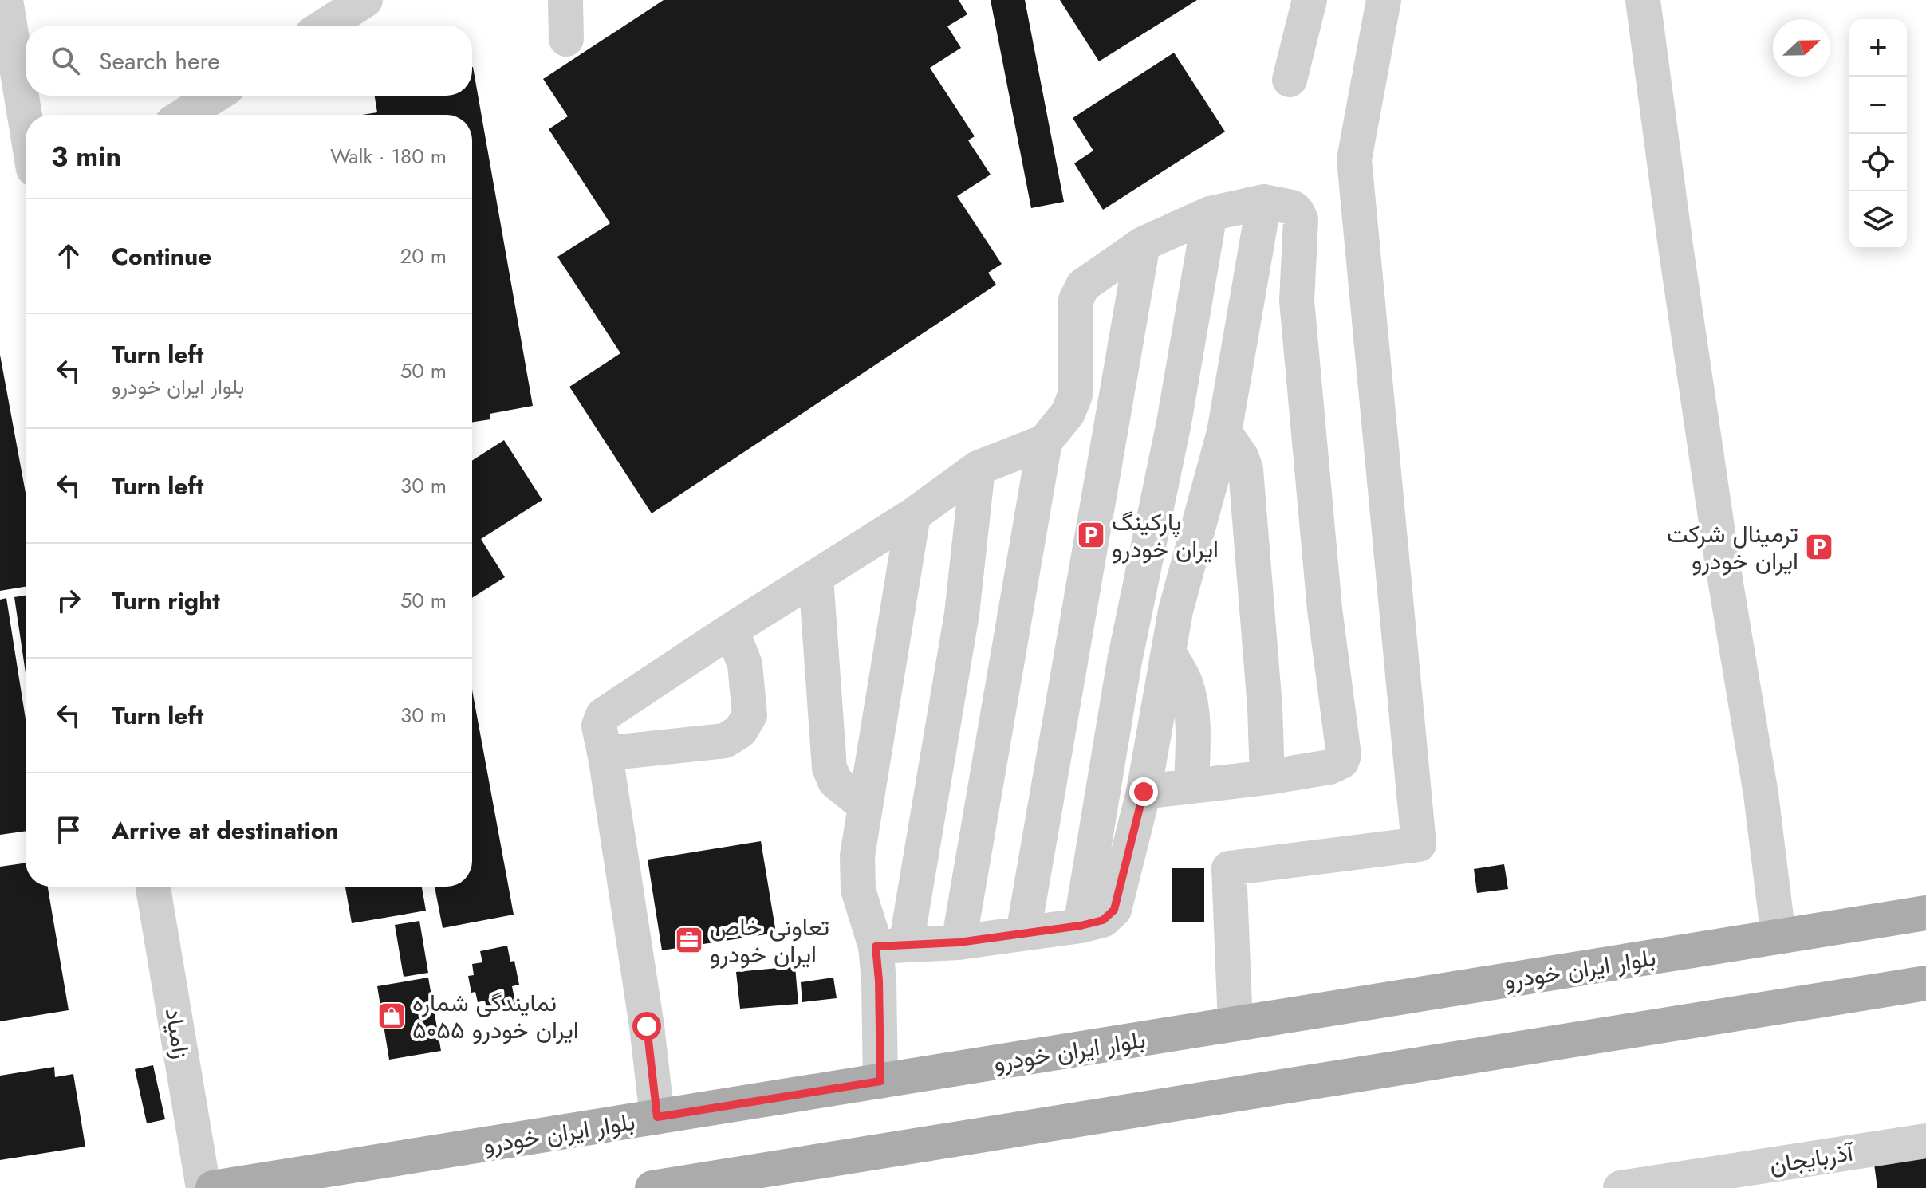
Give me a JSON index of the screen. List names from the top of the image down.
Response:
{
  "streets": {
    "main road": ["بلوار ایران خودرو"],
    "street": ["زامیاد", "آذربایجان"]
  },
  "places": {
    "parking": ["پارکینگ ایران خودرو", "ترمینال شرکت ایران خودرو"],
    "office": ["تعاونی خاص ایران خودرو"],
    "shop": ["نمایندگی شماره ۵۰۵۵ ایران خودرو"]
  },
  "north": "right",
  "page": {
    "map_buttons": ["+", "−"],
    "search": "Search here",
    "heading": ["3 min", "Walk · 180 m"],
    "list": [
      ["Continue", "20 m"],
      ["Turn left", "بلوار ایران خودرو", "50 m"],
      ["Turn left", "30 m"],
      ["Turn right", "50 m"],
      ["Turn left", "30 m"],
      "Arrive at destination"
    ]
  }
}
